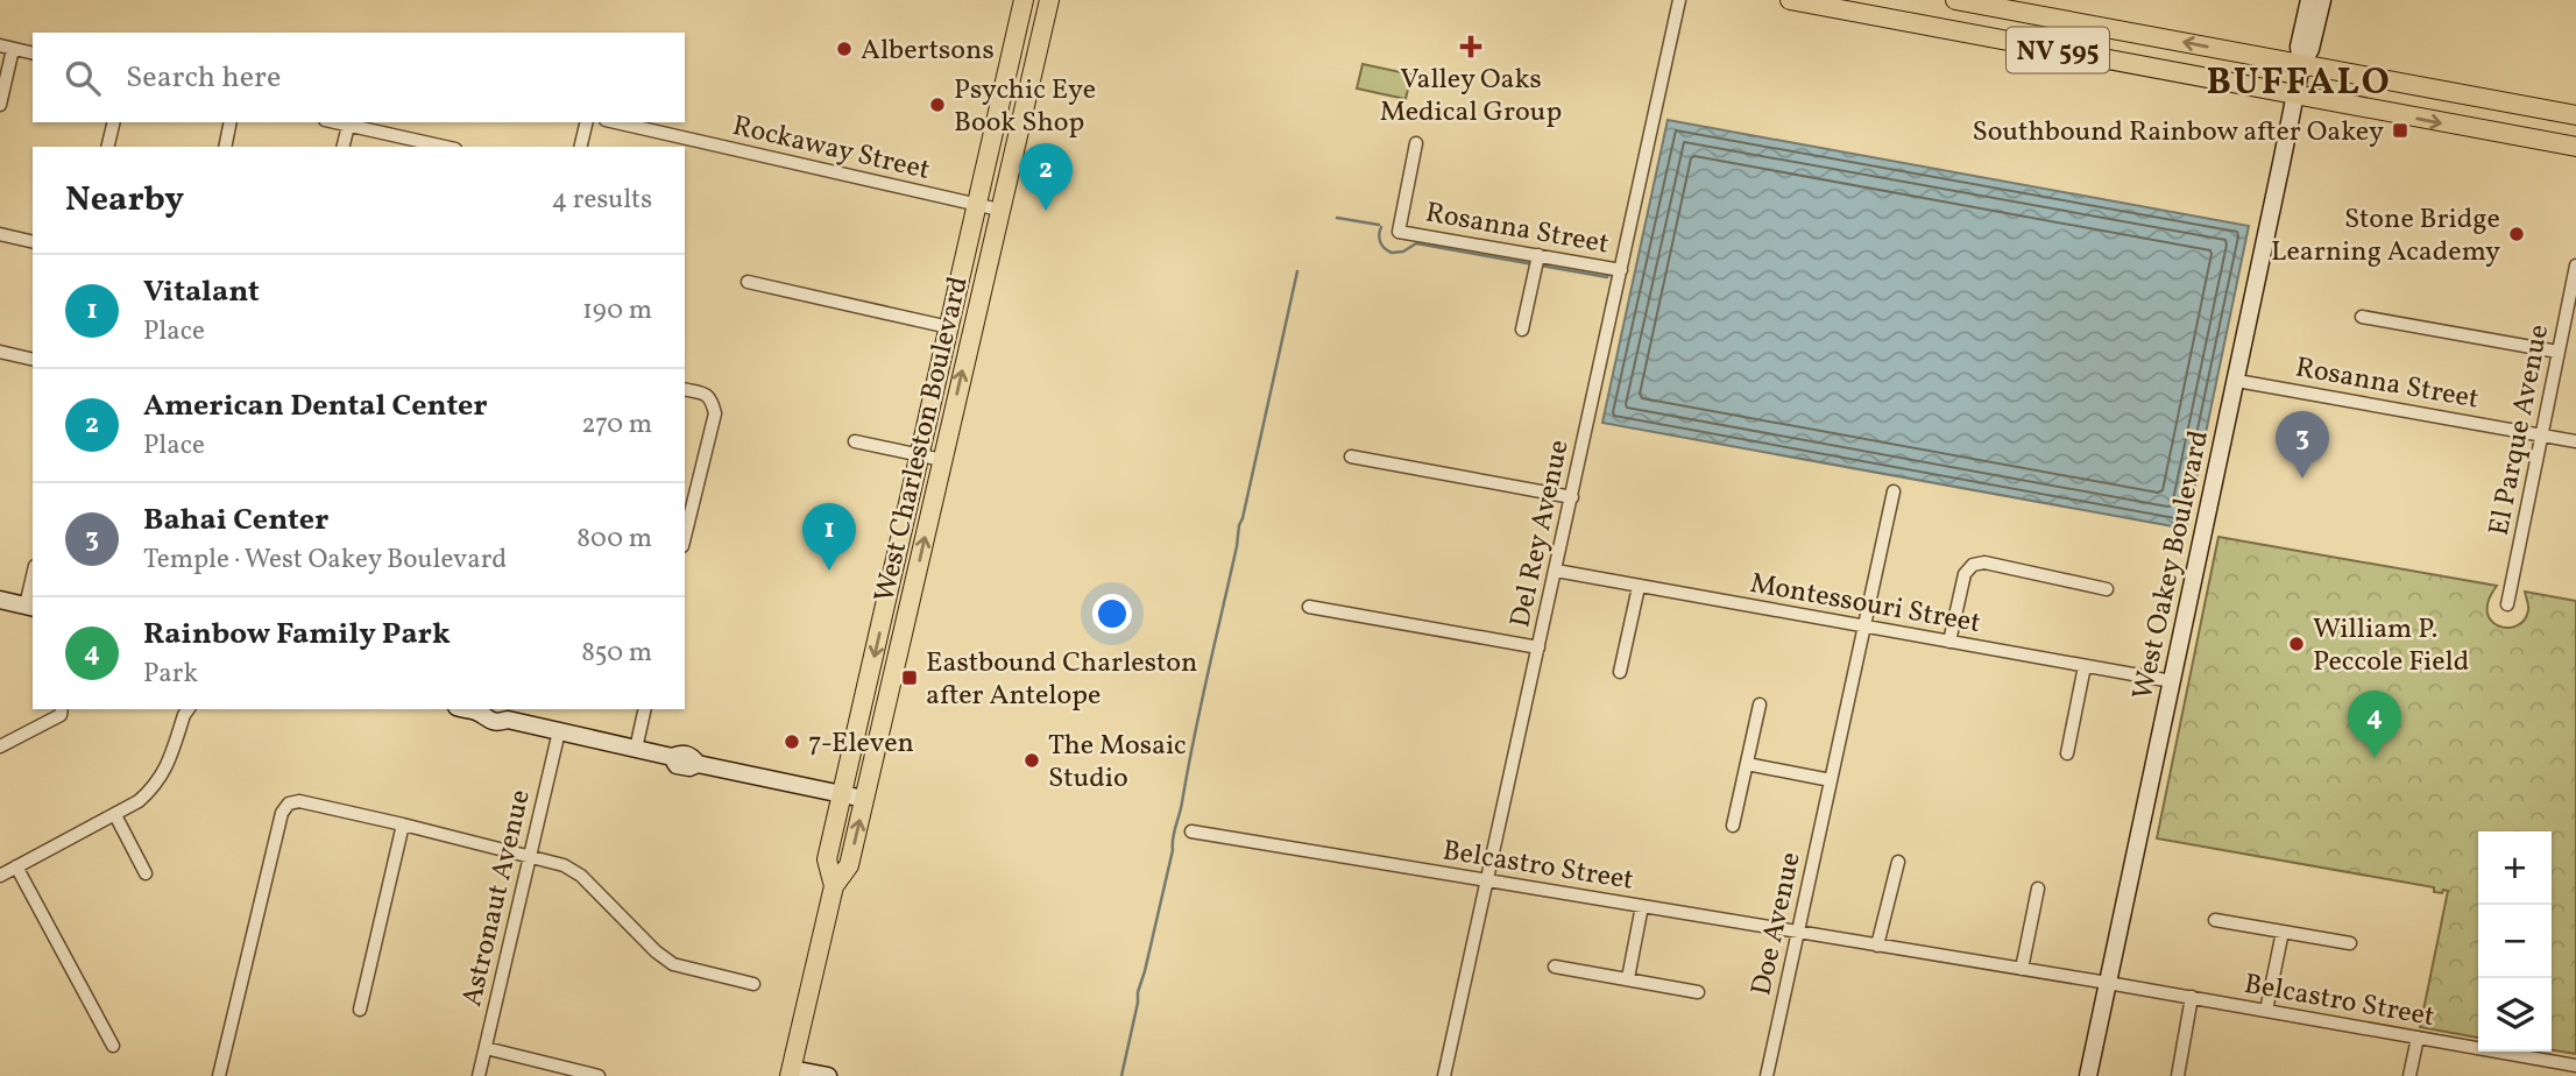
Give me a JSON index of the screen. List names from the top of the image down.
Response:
{
  "streets": {
    "main road": ["NV 595", "West Charleston Boulevard", "West Oakey Boulevard"],
    "street": [
      "Rockaway Street",
      "Rosanna Street",
      "El Parque Avenue",
      "Del Rey Avenue",
      "Montessouri Street",
      "Belcastro Street",
      "Astronaut Avenue",
      "Doe Avenue"
    ]
  },
  "crossings": [
    ["NV 595", "West Oakey Boulevard"],
    ["Rockaway Street", "West Charleston Boulevard"],
    ["Rosanna Street", "El Parque Avenue"],
    ["Rosanna Street", "Del Rey Avenue"],
    ["Rosanna Street", "West Oakey Boulevard"],
    ["Del Rey Avenue", "Montessouri Street"],
    ["Del Rey Avenue", "Belcastro Street"],
    ["West Oakey Boulevard", "Montessouri Street"],
    ["West Oakey Boulevard", "Belcastro Street"],
    ["Montessouri Street", "Doe Avenue"],
    ["Belcastro Street", "Doe Avenue"]
  ],
  "districts": ["BUFFALO"],
  "places": {
    "health": ["Valley Oaks Medical Group"],
    "other": [
      "Albertsons",
      "Psychic Eye Book Shop",
      "Stone Bridge Learning Academy",
      "William P. Peccole Field",
      "7-Eleven",
      "The Mosaic Studio"
    ],
    "transit": ["Southbound Rainbow after Oakey", "Eastbound Charleston after Antelope"]
  },
  "page": {
    "search": "Search here",
    "pins": [
      "2",
      "3",
      "1",
      "4"
    ],
    "heading": ["Nearby", "4 results"],
    "list": [
      {
        "mark": "1",
        "name": "Vitalant",
        "note": "Place",
        "value": "190 m"
      },
      {
        "mark": "2",
        "name": "American Dental Center",
        "note": "Place",
        "value": "270 m"
      },
      {
        "mark": "3",
        "name": "Bahai Center",
        "note": "Temple · West Oakey Boulevard",
        "value": "800 m"
      },
      {
        "mark": "4",
        "name": "Rainbow Family Park",
        "note": "Park",
        "value": "850 m"
      }
    ],
    "map_buttons": ["+", "−"]
  }
}
